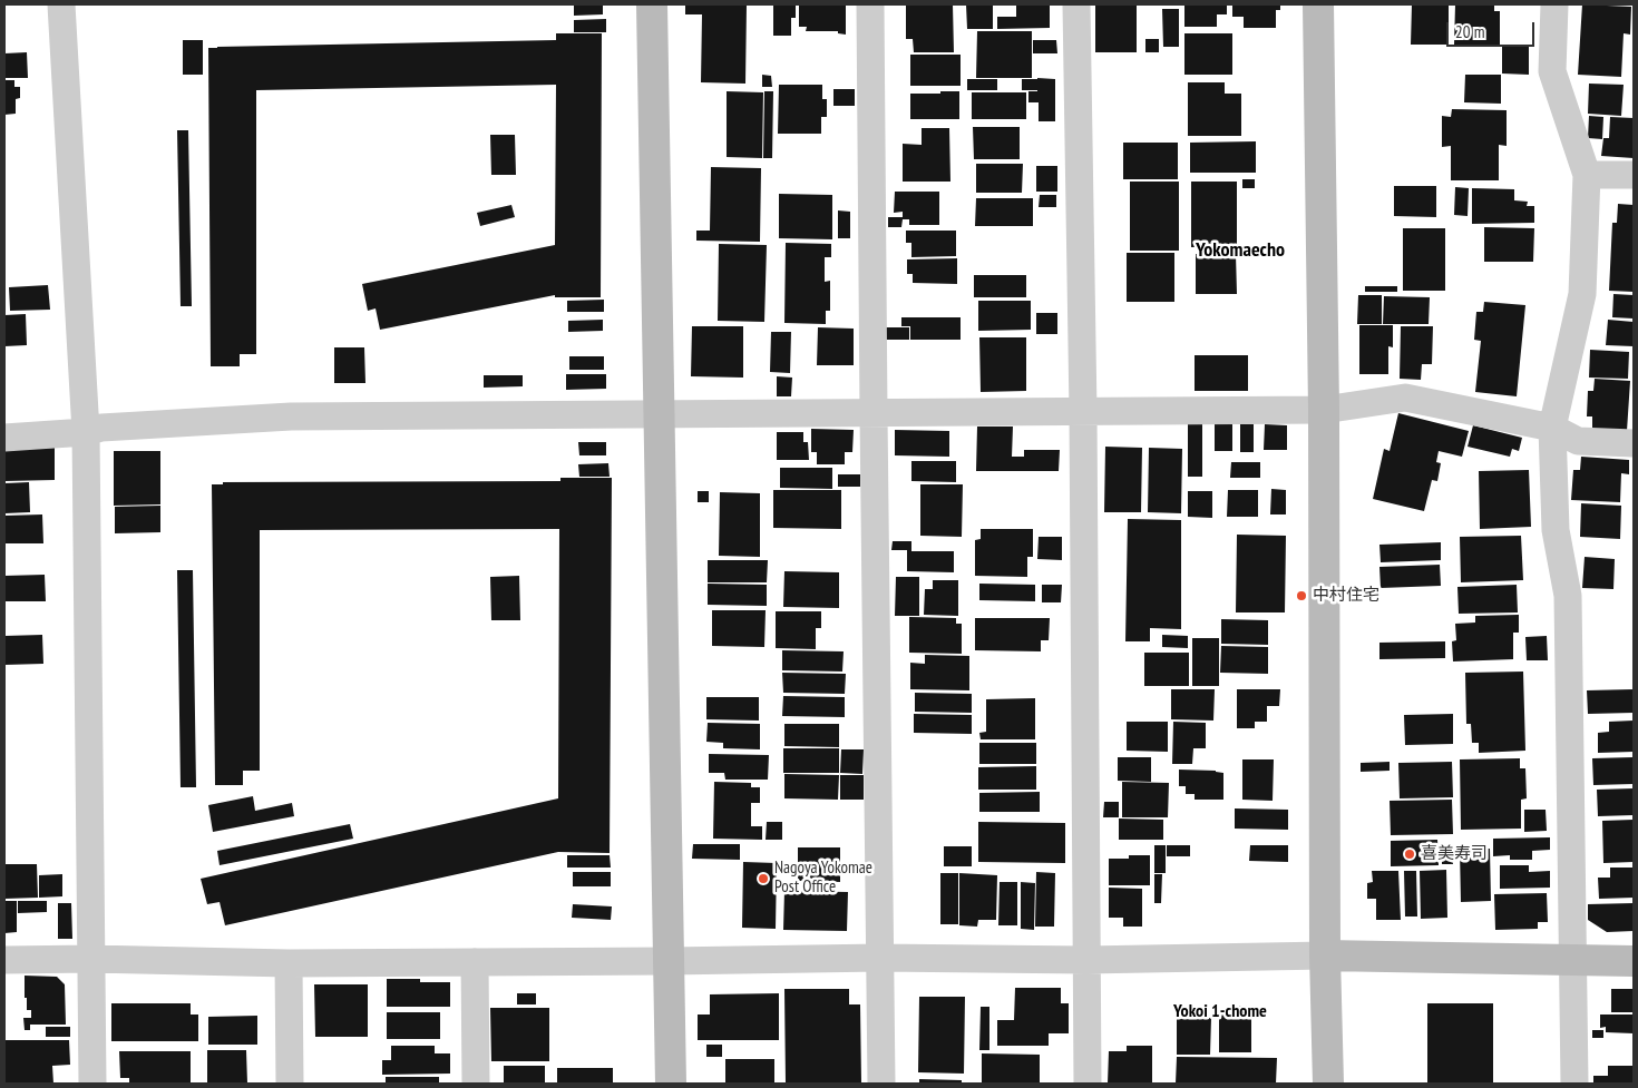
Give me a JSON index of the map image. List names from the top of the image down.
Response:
{
  "districts": ["Yokomaecho", "Yokoi 1-chome"],
  "places": ["中村住宅", "喜美寿司", "Nagoya Yokomae Post Office"],
  "scale_bar": "20 m"
}
